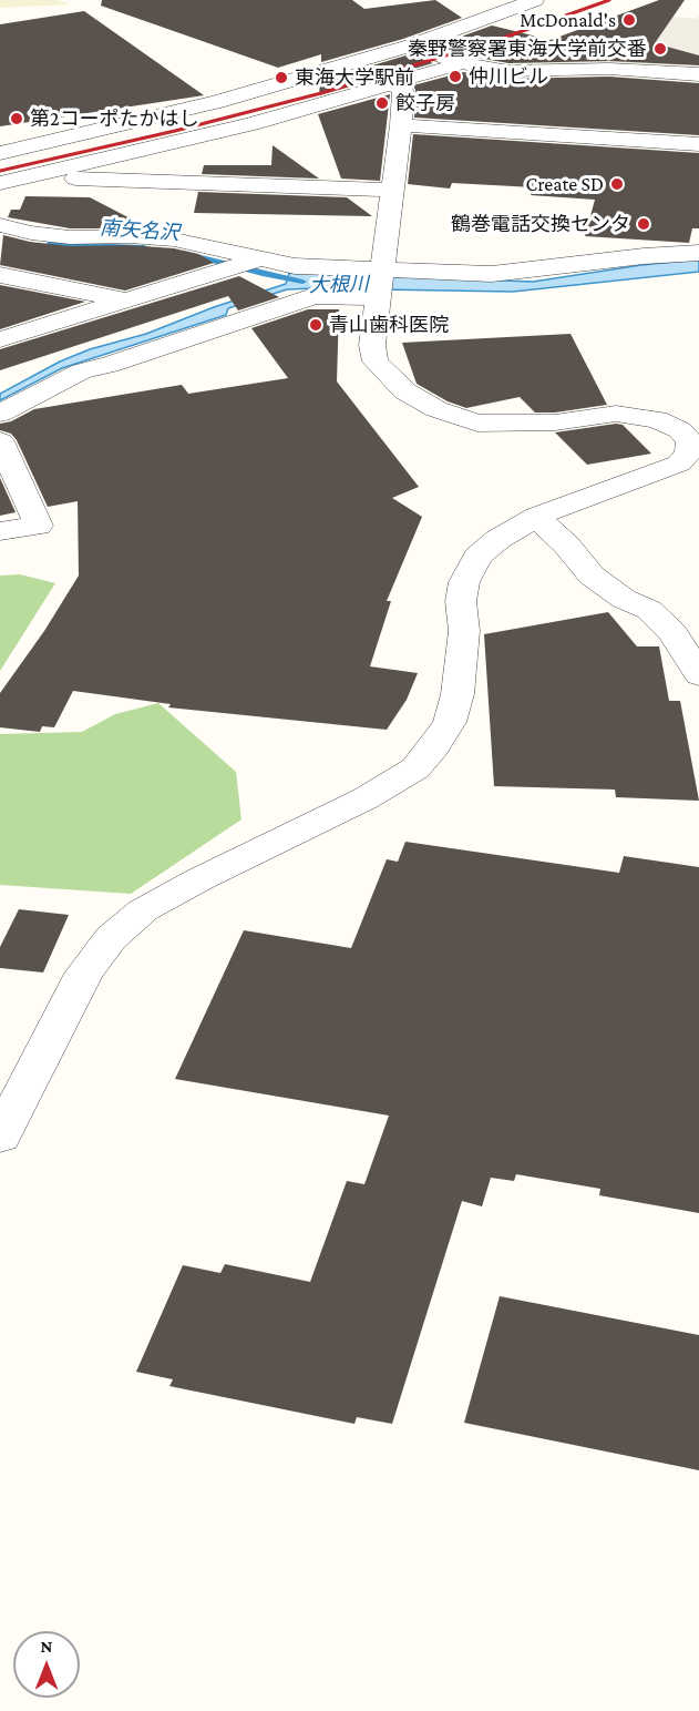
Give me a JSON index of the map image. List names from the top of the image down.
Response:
{
  "water": ["南矢名沢", "大根川"],
  "places": [
    "McDonald's",
    "秦野警察署東海大学前交番",
    "仲川ビル",
    "東海大学駅前",
    "餃子房",
    "第2コーポたかはし",
    "Create SD",
    "鶴巻電話交換センタ",
    "青山歯科医院"
  ],
  "north": "top"
}
